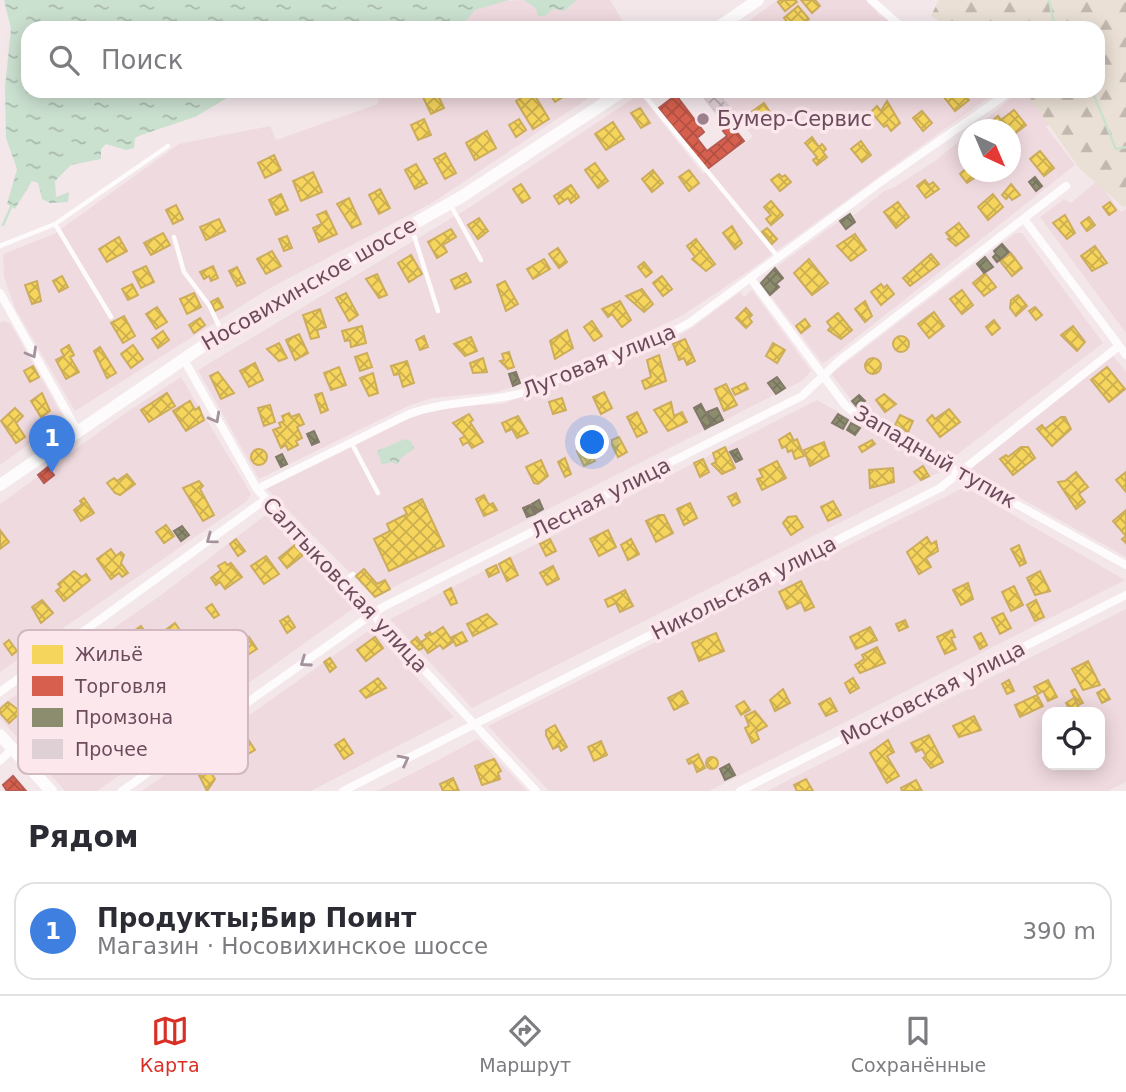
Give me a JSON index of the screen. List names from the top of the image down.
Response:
{
  "streets": {
    "main road": ["Носовихинское шоссе"],
    "street": [
      "Луговая улица",
      "Западный тупик",
      "Лесная улица",
      "Салтыковская улица",
      "Никольская улица",
      "Московская улица"
    ]
  },
  "crossings": [
    ["Носовихинское шоссе", "Салтыковская улица"],
    ["Луговая улица", "Западный тупик"],
    ["Луговая улица", "Салтыковская улица"],
    ["Западный тупик", "Лесная улица"],
    ["Западный тупик", "Никольская улица"],
    ["Лесная улица", "Салтыковская улица"],
    ["Салтыковская улица", "Никольская улица"]
  ],
  "places": ["Бумер-Сервис"],
  "legend": [
    "Жильё",
    "Торговля",
    "Промзона",
    "Прочее"
  ],
  "north": "bottom right",
  "page": {
    "search": "Поиск",
    "pins": "1",
    "heading": "Рядом",
    "list": [
      {
        "mark": "1",
        "name": "Продукты;Бир Поинт",
        "note": "Магазин · Носовихинское шоссе",
        "value": "390 m"
      }
    ],
    "nav": ["Карта", "Маршрут", "Сохранённые"]
  }
}
